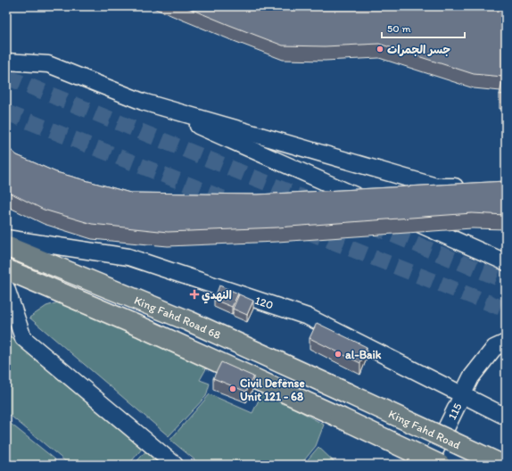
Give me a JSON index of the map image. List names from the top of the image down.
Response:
{
  "streets": {
    "main road": ["King Fahd Road 68", "King Fahd Road"],
    "street": ["120", "115"]
  },
  "crossings": [
    ["120", "115"],
    ["King Fahd Road 68", "King Fahd Road"]
  ],
  "places": {
    "other": ["جسر الجمرات", "al-Baik", "Civil Defense Unit 121 - 68"],
    "health": ["النهدي"]
  },
  "scale_bar": "50 m"
}
